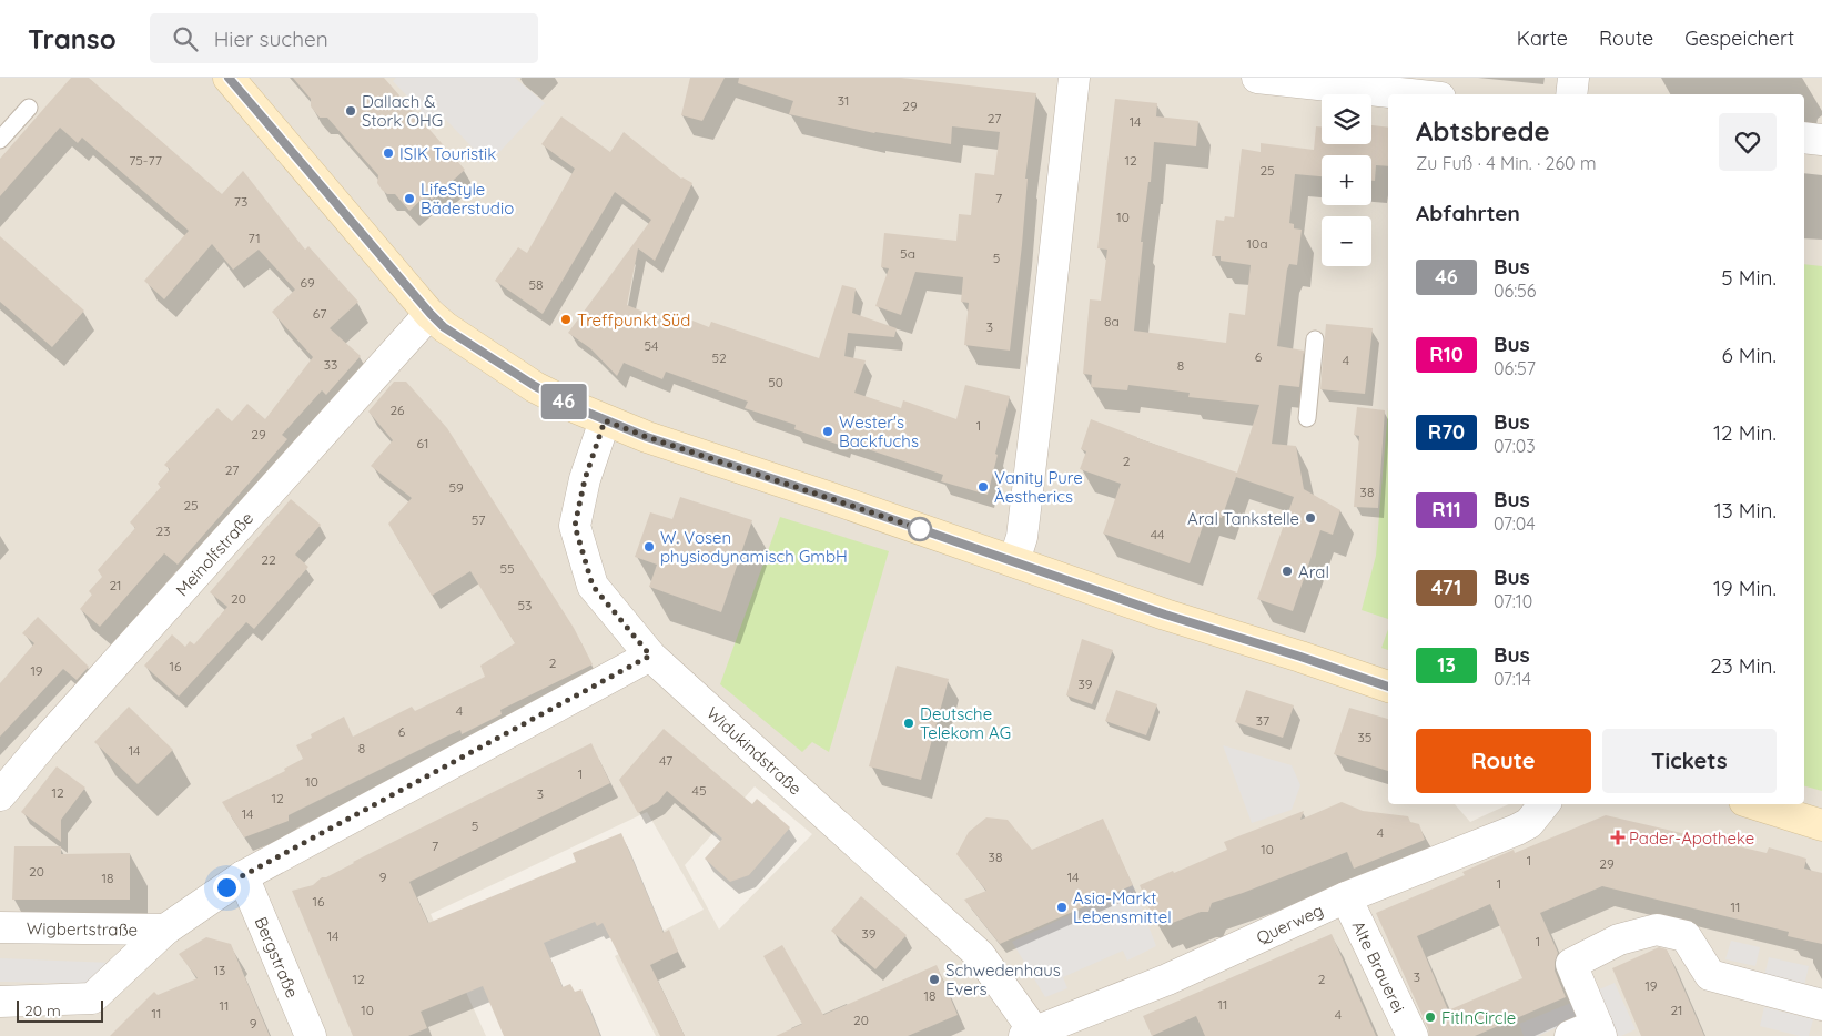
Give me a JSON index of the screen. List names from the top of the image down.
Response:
{
  "streets": {
    "street": [
      "Meinolfstraße",
      "Widukindstraße",
      "Querweg",
      "Wigbertstraße",
      "Bergstraße",
      "Alte Brauerei"
    ]
  },
  "crossings": [
    ["Widukindstraße", "Querweg"],
    ["Widukindstraße", "Wigbertstraße"],
    ["Querweg", "Alte Brauerei"],
    ["Wigbertstraße", "Bergstraße"]
  ],
  "places": {
    "other": [
      "Dallach & Stork OHG",
      "ISIK Touristik",
      "LifeStyle Bäderstudio",
      "Treffpunkt Süd",
      "Wester's Backfuchs",
      "Vanity Pure Àestherics",
      "Aral Tankstelle",
      "W. Vosen physiodynamisch GmbH",
      "Aral",
      "Deutsche Telekom AG",
      "Asia-Markt Lebensmittel",
      "Schwedenhaus Evers",
      "FitInCircle"
    ],
    "health": ["Pader-Apotheke"]
  },
  "lines": ["bus line 46"],
  "house_numbers": [
    "31",
    "29",
    "27",
    "14",
    "75-77",
    "12",
    "25",
    "7",
    "73",
    "10",
    "71",
    "10a",
    "5a",
    "5",
    "69",
    "58",
    "67",
    "8a",
    "3",
    "54",
    "6",
    "52",
    "4",
    "33",
    "8",
    "50",
    "26",
    "1",
    "29",
    "61",
    "2",
    "27",
    "59",
    "38",
    "25",
    "57",
    "23",
    "44",
    "22",
    "55",
    "21",
    "20",
    "53",
    "2",
    "16",
    "19",
    "39",
    "4",
    "37",
    "6",
    "35",
    "8",
    "14",
    "47",
    "1",
    "10",
    "45",
    "12",
    "3",
    "12",
    "14",
    "5",
    "4",
    "7",
    "10",
    "38",
    "1",
    "29",
    "20",
    "9",
    "14",
    "18",
    "1",
    "16",
    "11",
    "39",
    "14",
    "1",
    "13",
    "3",
    "12",
    "2",
    "19",
    "18",
    "11",
    "11",
    "10",
    "21",
    "11",
    "4",
    "20",
    "9"
  ],
  "scale_bar": "20 m",
  "page": {
    "header": "Transo",
    "search": "Hier suchen",
    "nav": ["Karte", "Route", "Gespeichert"],
    "on_map": "46",
    "map_buttons": ["+", "−"],
    "heading": [
      ["Abtsbrede", "Zu Fuß · 4 Min. · 260 m"],
      "Abfahrten"
    ],
    "list": [
      {
        "mark": "46",
        "name": "Bus",
        "note": "06:56",
        "value": "5 Min."
      },
      {
        "mark": "R10",
        "name": "Bus",
        "note": "06:57",
        "value": "6 Min."
      },
      {
        "mark": "R70",
        "name": "Bus",
        "note": "07:03",
        "value": "12 Min."
      },
      {
        "mark": "R11",
        "name": "Bus",
        "note": "07:04",
        "value": "13 Min."
      },
      {
        "mark": "471",
        "name": "Bus",
        "note": "07:10",
        "value": "19 Min."
      },
      {
        "mark": "13",
        "name": "Bus",
        "note": "07:14",
        "value": "23 Min."
      }
    ],
    "buttons": ["Route", "Tickets"],
    "scale": "20 m"
  }
}
